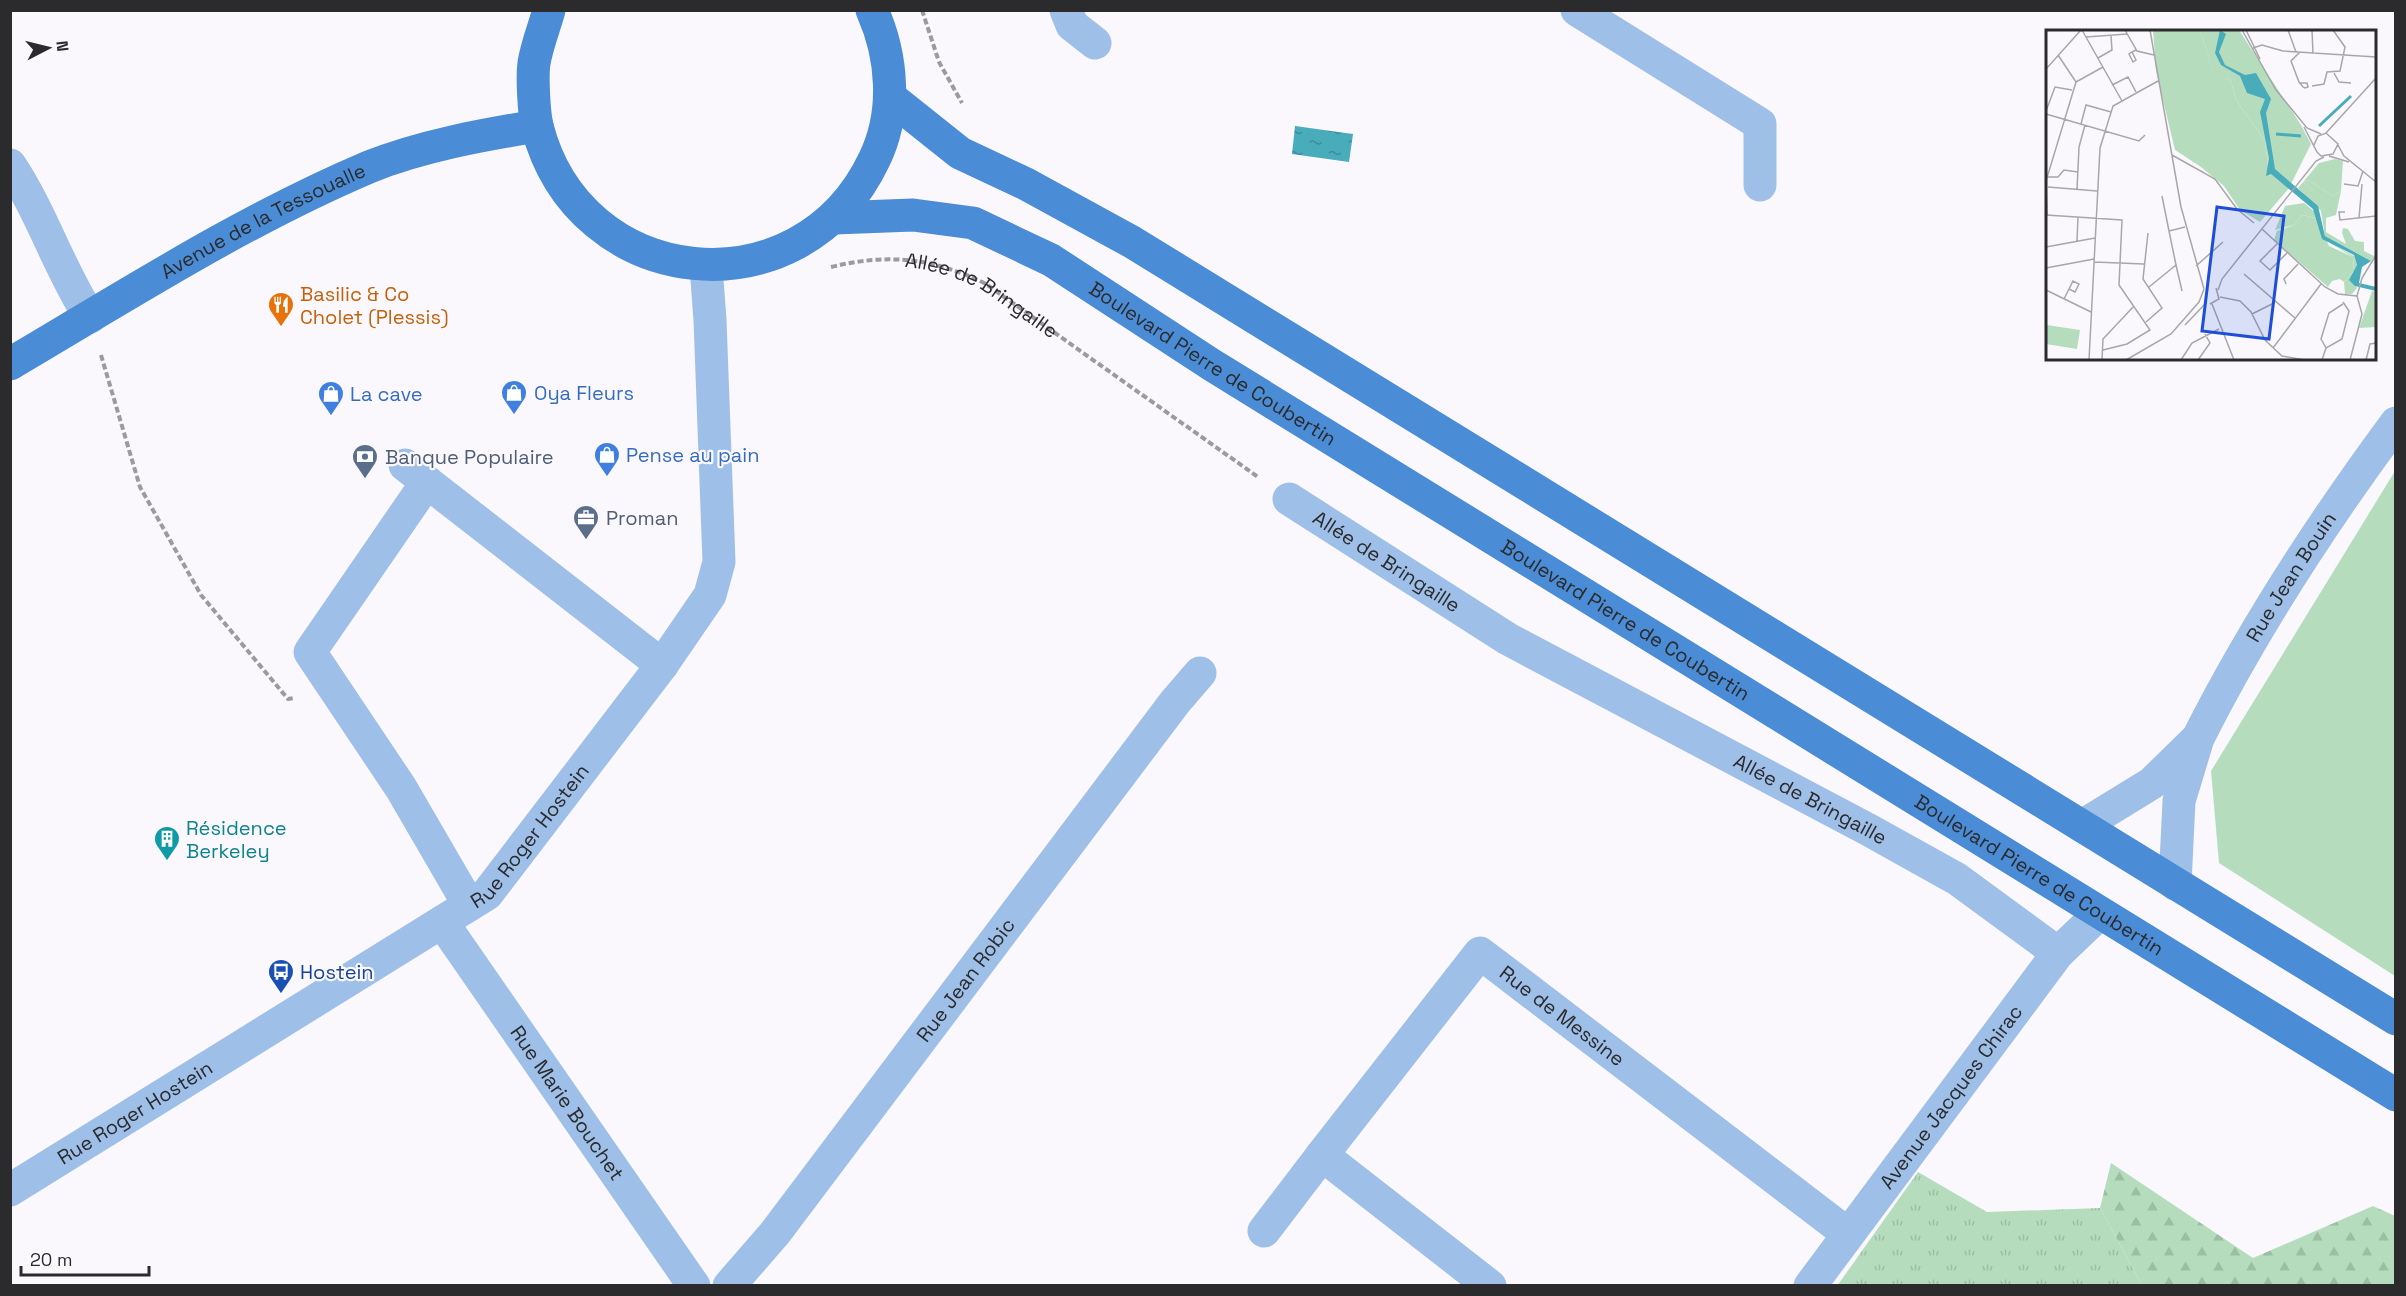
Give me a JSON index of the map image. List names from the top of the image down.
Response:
{
  "streets": {
    "main road": ["Avenue de la Tessoualle", "Boulevard Pierre de Coubertin"],
    "street": [
      "Allée de Bringaille",
      "Rue Jean Bouin",
      "Rue Roger Hostein",
      "Rue Jean Robic",
      "Rue de Messine",
      "Avenue Jacques Chirac",
      "Rue Marie Bouchet"
    ]
  },
  "crossings": [
    ["Allée de Bringaille", "Avenue Jacques Chirac"],
    ["Boulevard Pierre de Coubertin", "Avenue Jacques Chirac"],
    ["Rue Roger Hostein", "Rue Marie Bouchet"],
    ["Rue de Messine", "Avenue Jacques Chirac"]
  ],
  "places": {
    "restaurant": ["Basilic & Co Cholet (Plessis)"],
    "shop": ["Oya Fleurs", "La cave", "Pense au pain"],
    "bank": ["Banque Populaire"],
    "office": ["Proman"],
    "building": ["Résidence Berkeley"],
    "bus stop": ["Hostein"]
  },
  "scale_bar": "20 m",
  "north": "right"
}
